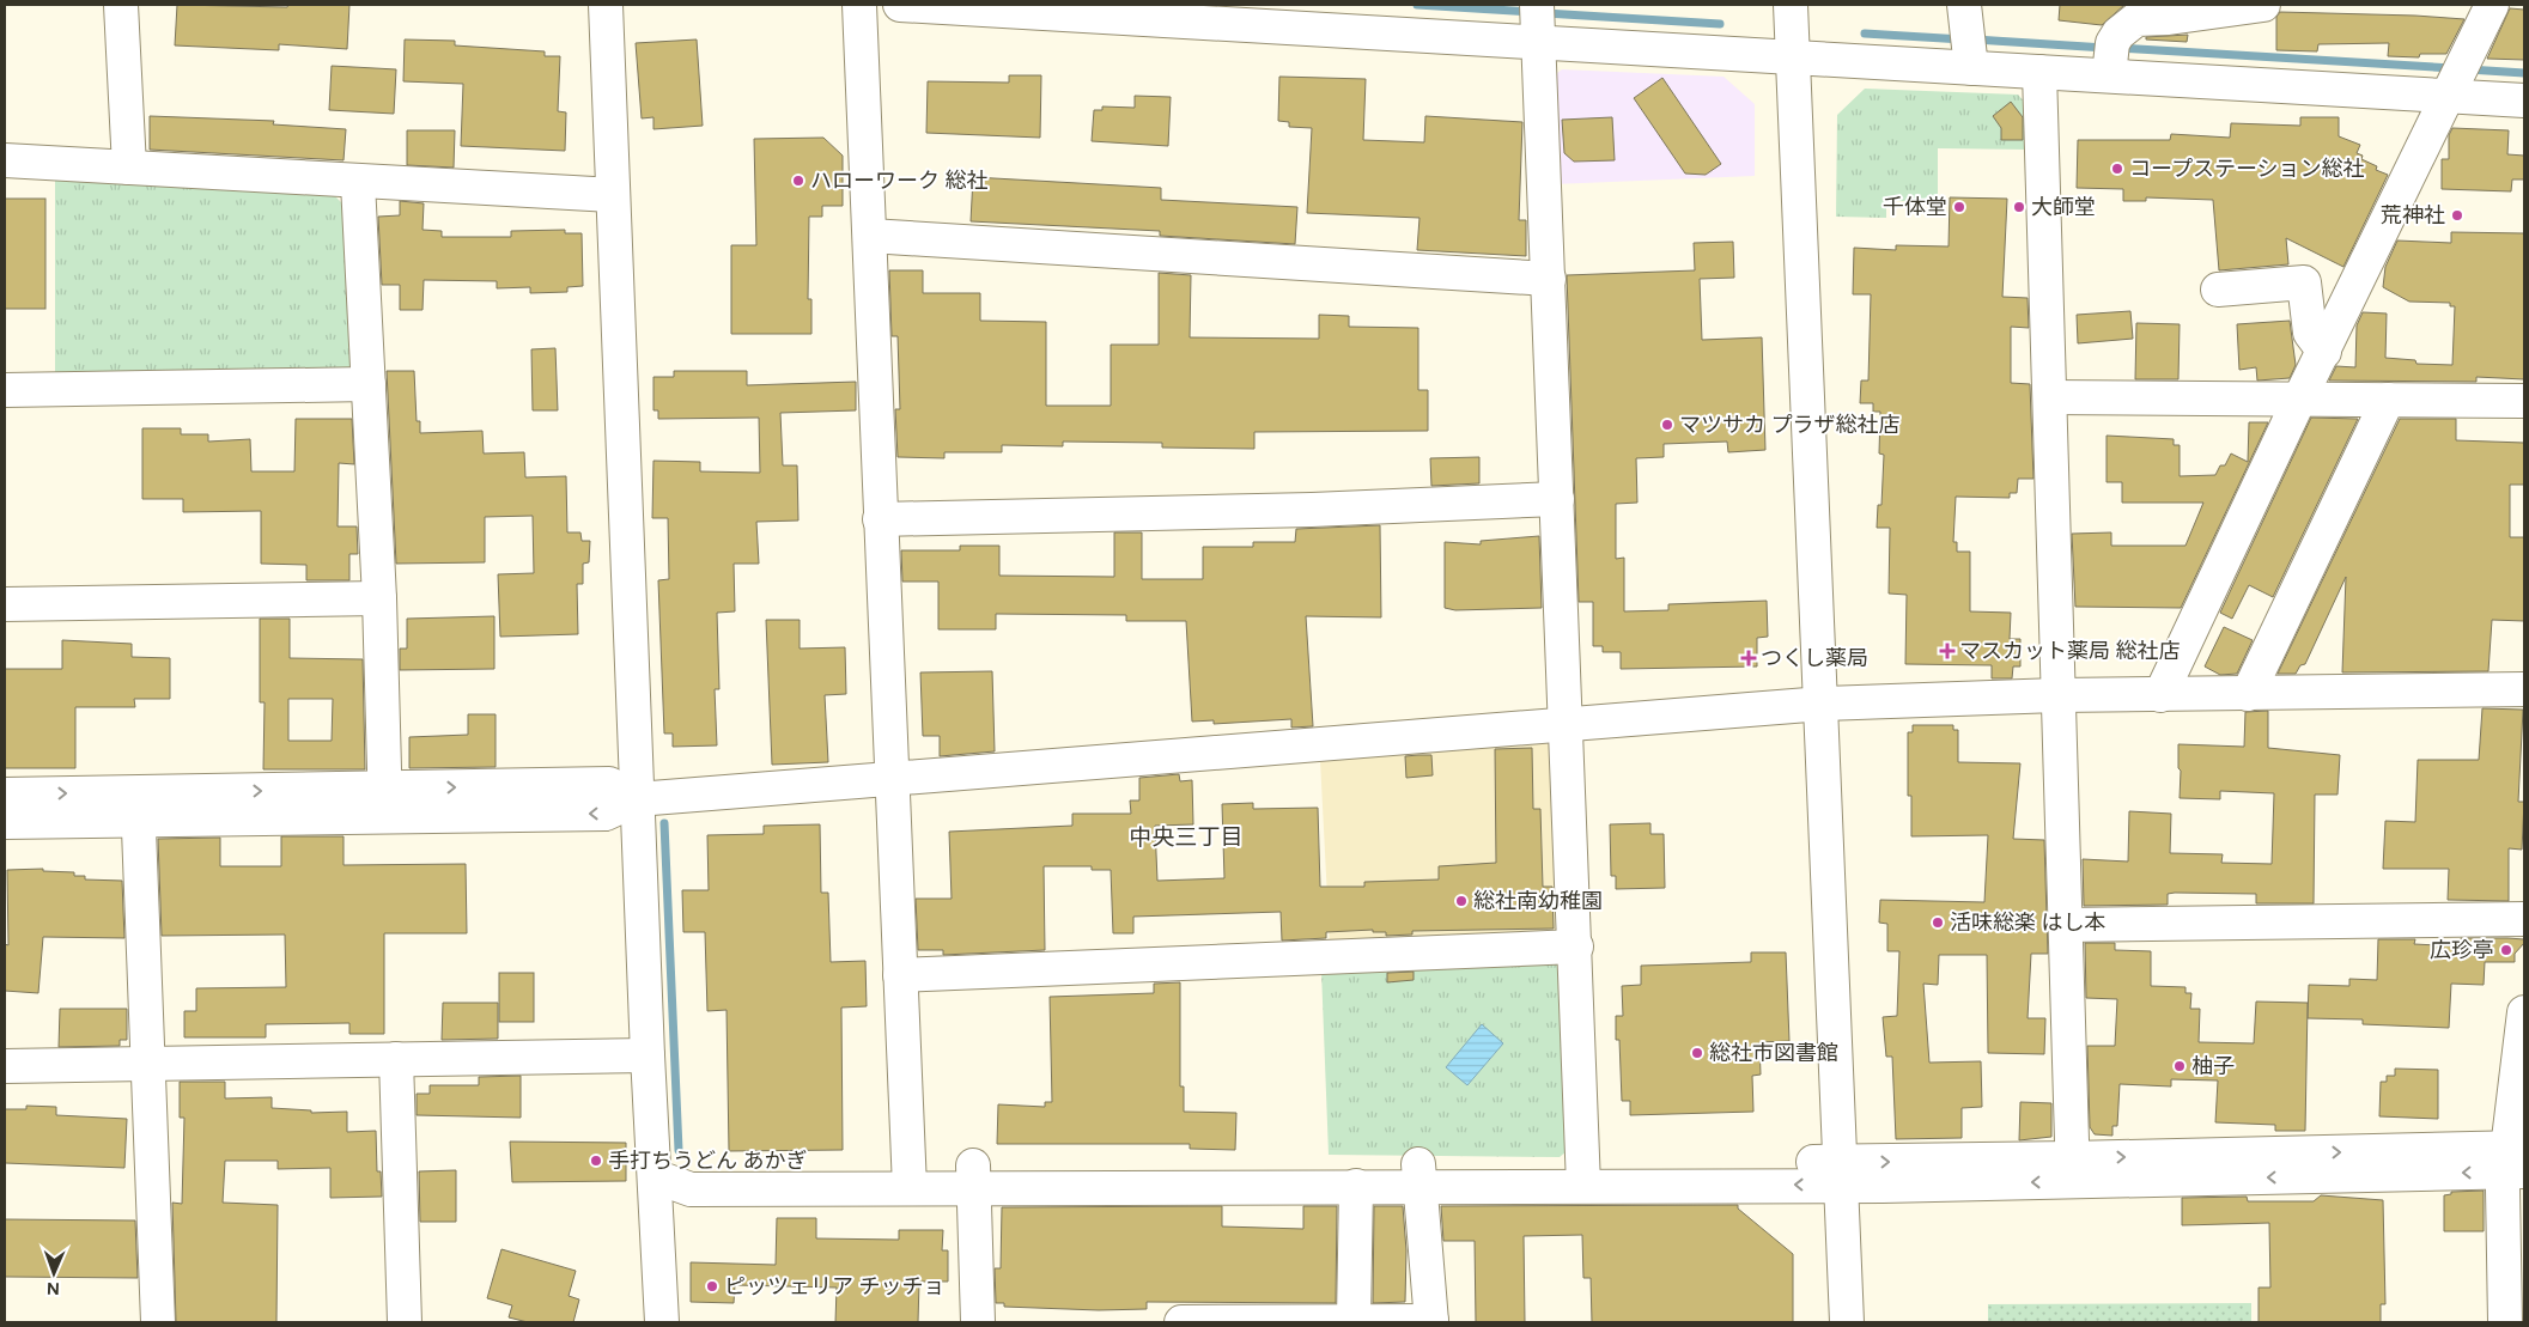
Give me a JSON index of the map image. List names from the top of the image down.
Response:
{
  "districts": ["中央三丁目"],
  "places": {
    "other": [
      "コープステーション総社",
      "ハローワーク 総社",
      "千体堂",
      "大師堂",
      "荒神社",
      "マツサカ プラザ総社店",
      "総社南幼稚園",
      "活味総楽 はし本",
      "広珍亭",
      "総社市図書館",
      "柚子",
      "手打ちうどん あかぎ",
      "ピッツェリア チッチョ"
    ],
    "health": ["マスカット薬局 総社店", "つくし薬局"]
  },
  "north": "bottom"
}
